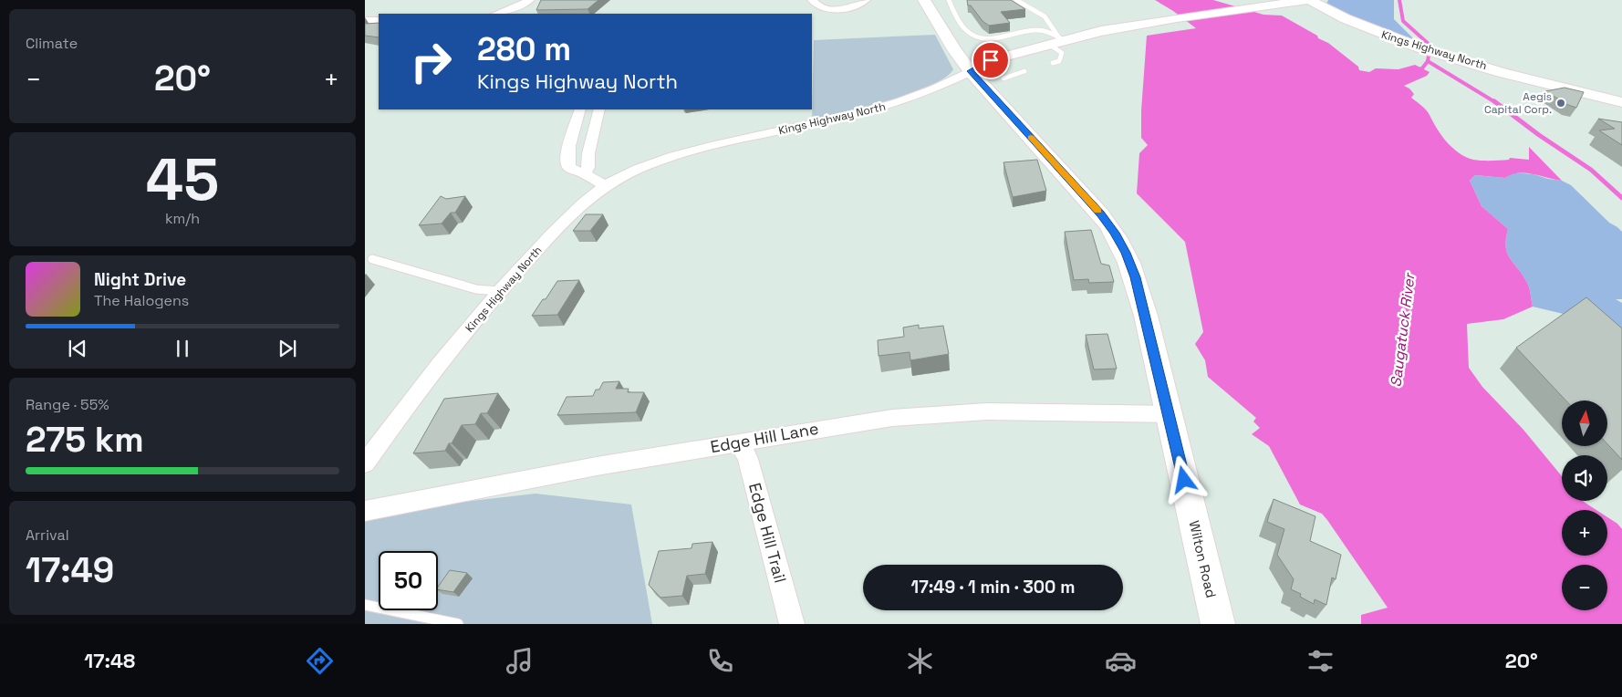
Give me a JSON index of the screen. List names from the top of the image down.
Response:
{
  "streets": {
    "main road": ["Kings Highway North", "Wilton Road"],
    "street": ["Edge Hill Lane", "Edge Hill Trail"]
  },
  "crossings": [
    ["Kings Highway North", "Wilton Road"],
    ["Edge Hill Lane", "Edge Hill Trail"],
    ["Edge Hill Lane", "Wilton Road"]
  ],
  "water": ["Saugatuck River"],
  "places": ["Aegis Capital Corp."],
  "north": "top",
  "page": {
    "tile": [
      "Climate",
      ["45", "km/h"],
      ["Range · 55%", "275 km"],
      ["Arrival", "17:49"]
    ],
    "turn": ["280 m", "Kings Highway North"],
    "heat": ["−", "20°", "+"],
    "song": ["Night Drive", "The Halogens"],
    "map_buttons": ["+", "−"],
    "limit": "50",
    "trip": "17:49 · 1 min · 300 m",
    "tabs": ["17:48", "20°"]
  }
}
